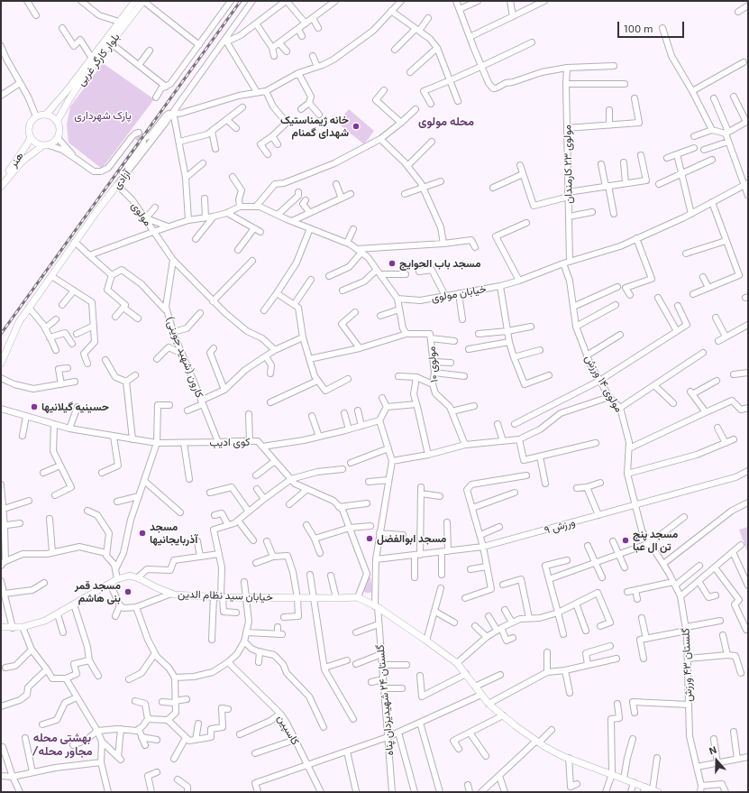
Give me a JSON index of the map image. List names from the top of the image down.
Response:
{
  "streets": {
    "main road": [
      "بلوار کارگر غربی",
      "هنر",
      "آزادی",
      "خیابان سید نظام الدین"
    ],
    "street": [
      "مولوی ۲۳ کارمندان",
      "مولوی",
      "خیابان مولوی",
      "کارون (شهید جوینی)",
      "مولوی ۱۰",
      "مولوی ۱۴ ورزش",
      "کوی ادیب",
      "ورزش ۹",
      "گلستان ۴۳ ورزش",
      "گلستان ۲۴ شهیدیزدان پناه",
      "کاسپین"
    ]
  },
  "crossings": [
    ["بلوار کارگر غربی", "هنر"],
    ["مولوی ۲۳ کارمندان", "خیابان مولوی"],
    ["آزادی", "مولوی"],
    ["خیابان مولوی", "مولوی ۱۴ ورزش"],
    ["کارون (شهید جوینی)", "کوی ادیب"],
    ["مولوی ۱۴ ورزش", "ورزش ۹"],
    ["مولوی ۱۴ ورزش", "گلستان ۴۳ ورزش"],
    ["ورزش ۹", "گلستان ۴۳ ورزش"],
    ["ورزش ۹", "گلستان ۲۴ شهیدیزدان پناه"]
  ],
  "districts": ["محله مولوی", "بهشتی محله /مجاور محله"],
  "parks": ["پارک شهرداری"],
  "places": [
    "خانه ژیمناستیک شهدای گمنام",
    "مسجد باب الحوایج",
    "حسینیه گیلانیها",
    "مسجد آذربایجانیها",
    "مسجد ابوالفضل",
    "مسجد پنج تن ال عبا",
    "مسجد قمر بنی هاشم"
  ],
  "scale_bar": "100 m",
  "north": "top"
}
